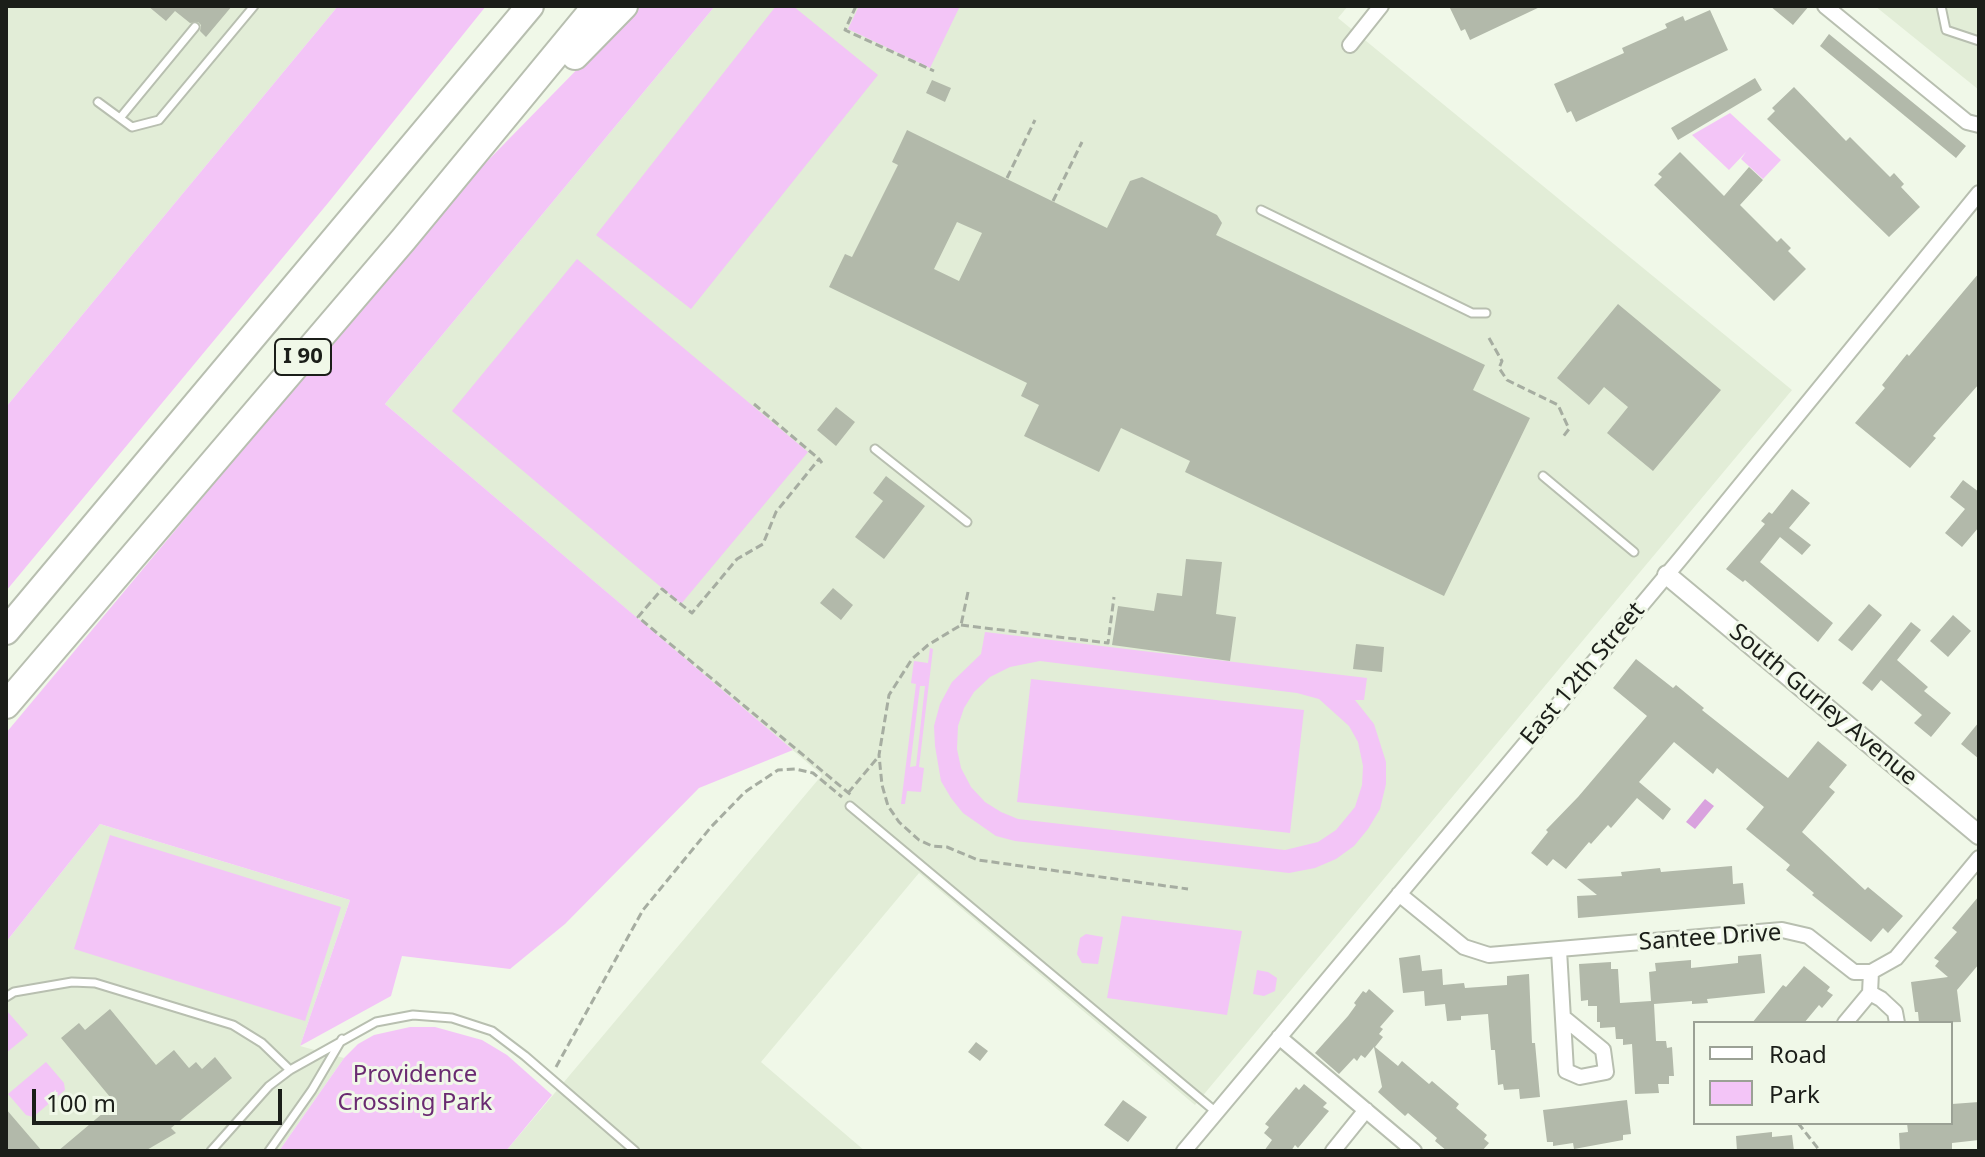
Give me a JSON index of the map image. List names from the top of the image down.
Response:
{
  "streets": {
    "highway": ["I 90"],
    "street": ["East 12th Street", "South Gurley Avenue", "Santee Drive"]
  },
  "crossings": [
    ["East 12th Street", "South Gurley Avenue"],
    ["East 12th Street", "Santee Drive"]
  ],
  "parks": ["Providence Crossing Park"],
  "legend": ["Road", "Park"],
  "scale_bar": "100 m"
}
